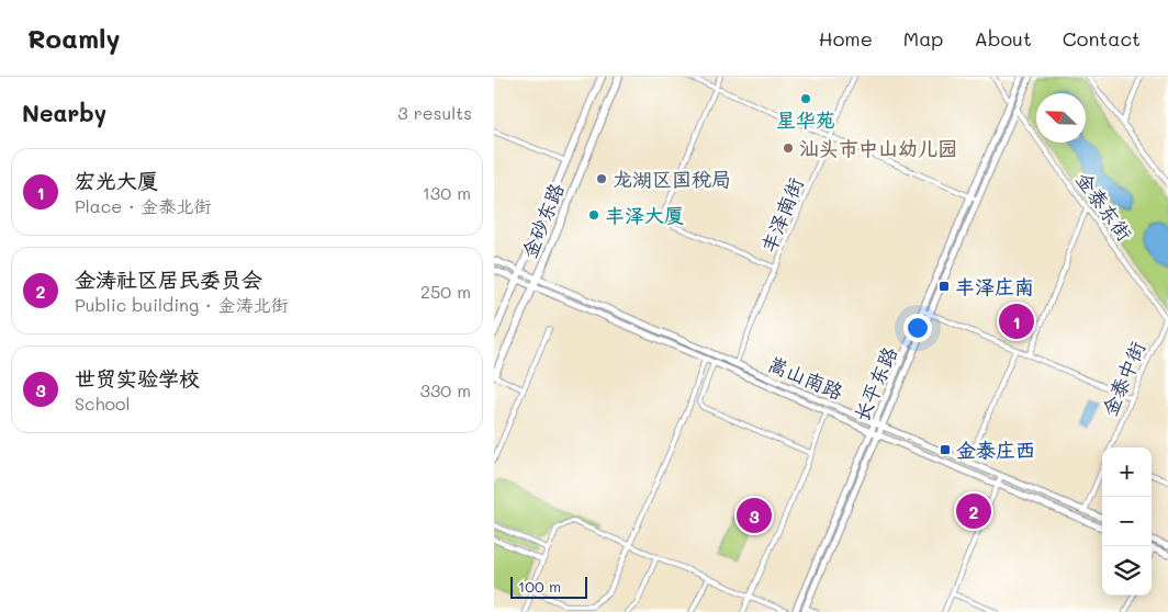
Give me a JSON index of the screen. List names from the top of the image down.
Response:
{
  "streets": {
    "main road": ["金砂东路"],
    "street": [
      "金泰东街",
      "丰泽南街",
      "嵩山南路",
      "金泰中街",
      "长平东路"
    ]
  },
  "crossings": [
    ["金泰东街", "金泰中街"],
    ["金泰东街", "长平东路"],
    ["丰泽南街", "嵩山南路"],
    ["金砂东路", "嵩山南路"],
    ["嵩山南路", "长平东路"]
  ],
  "places": {
    "other": [
      "星华苑",
      "汕头市中山幼儿园",
      "龙湖区国税局",
      "丰泽大厦"
    ],
    "transit": ["丰泽庄南", "金泰庄西"]
  },
  "scale_bar": "100 m",
  "north": "top left",
  "page": {
    "header": "Roamly",
    "nav": [
      "Home",
      "Map",
      "About",
      "Contact"
    ],
    "heading": ["Nearby", "3 results"],
    "list": [
      {
        "mark": "1",
        "name": "宏光大厦",
        "note": "Place · 金泰北街",
        "value": "130 m"
      },
      {
        "mark": "2",
        "name": "金涛社区居民委员会",
        "note": "Public building · 金涛北街",
        "value": "250 m"
      },
      {
        "mark": "3",
        "name": "世贸实验学校",
        "note": "School",
        "value": "330 m"
      }
    ],
    "pins": ["1", "2", "3"],
    "map_buttons": ["+", "−"],
    "scale": "100 m"
  }
}
